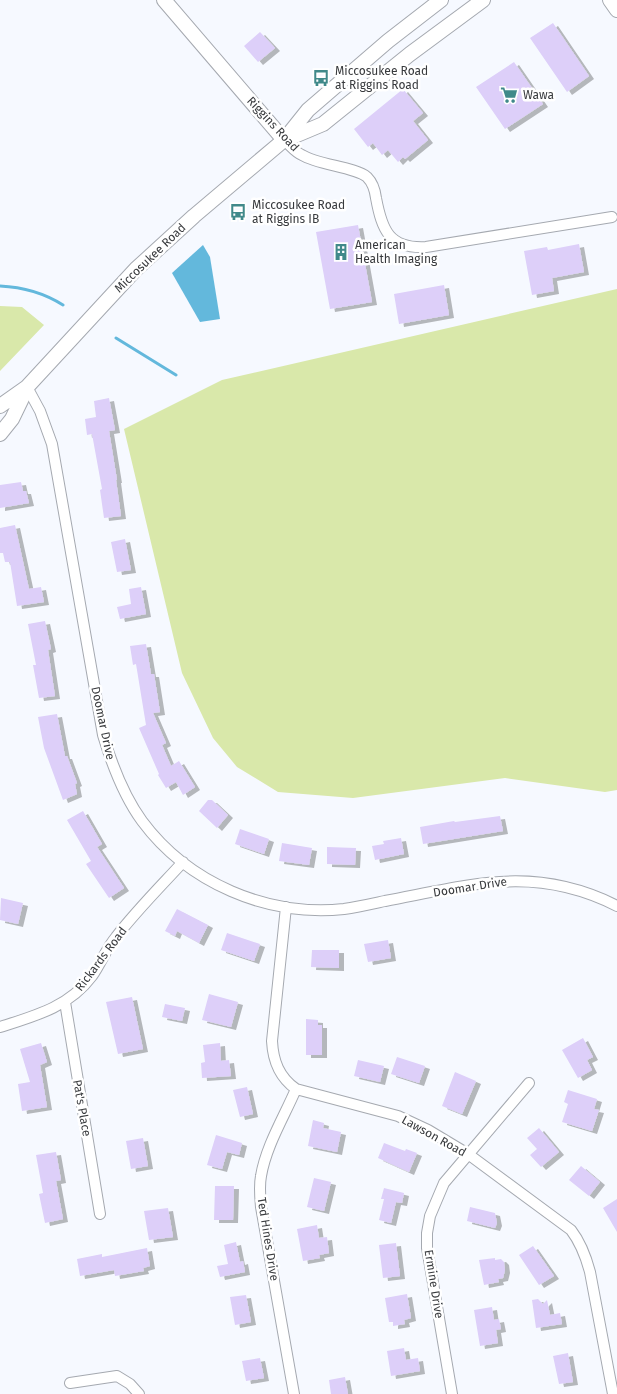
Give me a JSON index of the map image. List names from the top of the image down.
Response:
{
  "streets": {
    "street": [
      "Riggins Road",
      "Miccosukee Road",
      "Doomar Drive",
      "Rickards Road",
      "Pat's Place",
      "Lawson Road",
      "Ted Hines Drive",
      "Ermine Drive"
    ]
  },
  "crossings": [
    ["Riggins Road", "Miccosukee Road"],
    ["Miccosukee Road", "Doomar Drive"],
    ["Doomar Drive", "Rickards Road"],
    ["Rickards Road", "Pat's Place"],
    ["Lawson Road", "Ted Hines Drive"],
    ["Lawson Road", "Ermine Drive"]
  ],
  "places": {
    "bus stop": ["Miccosukee Road at Riggins Road", "Miccosukee Road at Riggins IB"],
    "supermarket": ["Wawa"],
    "building": ["American Health Imaging"]
  }
}
